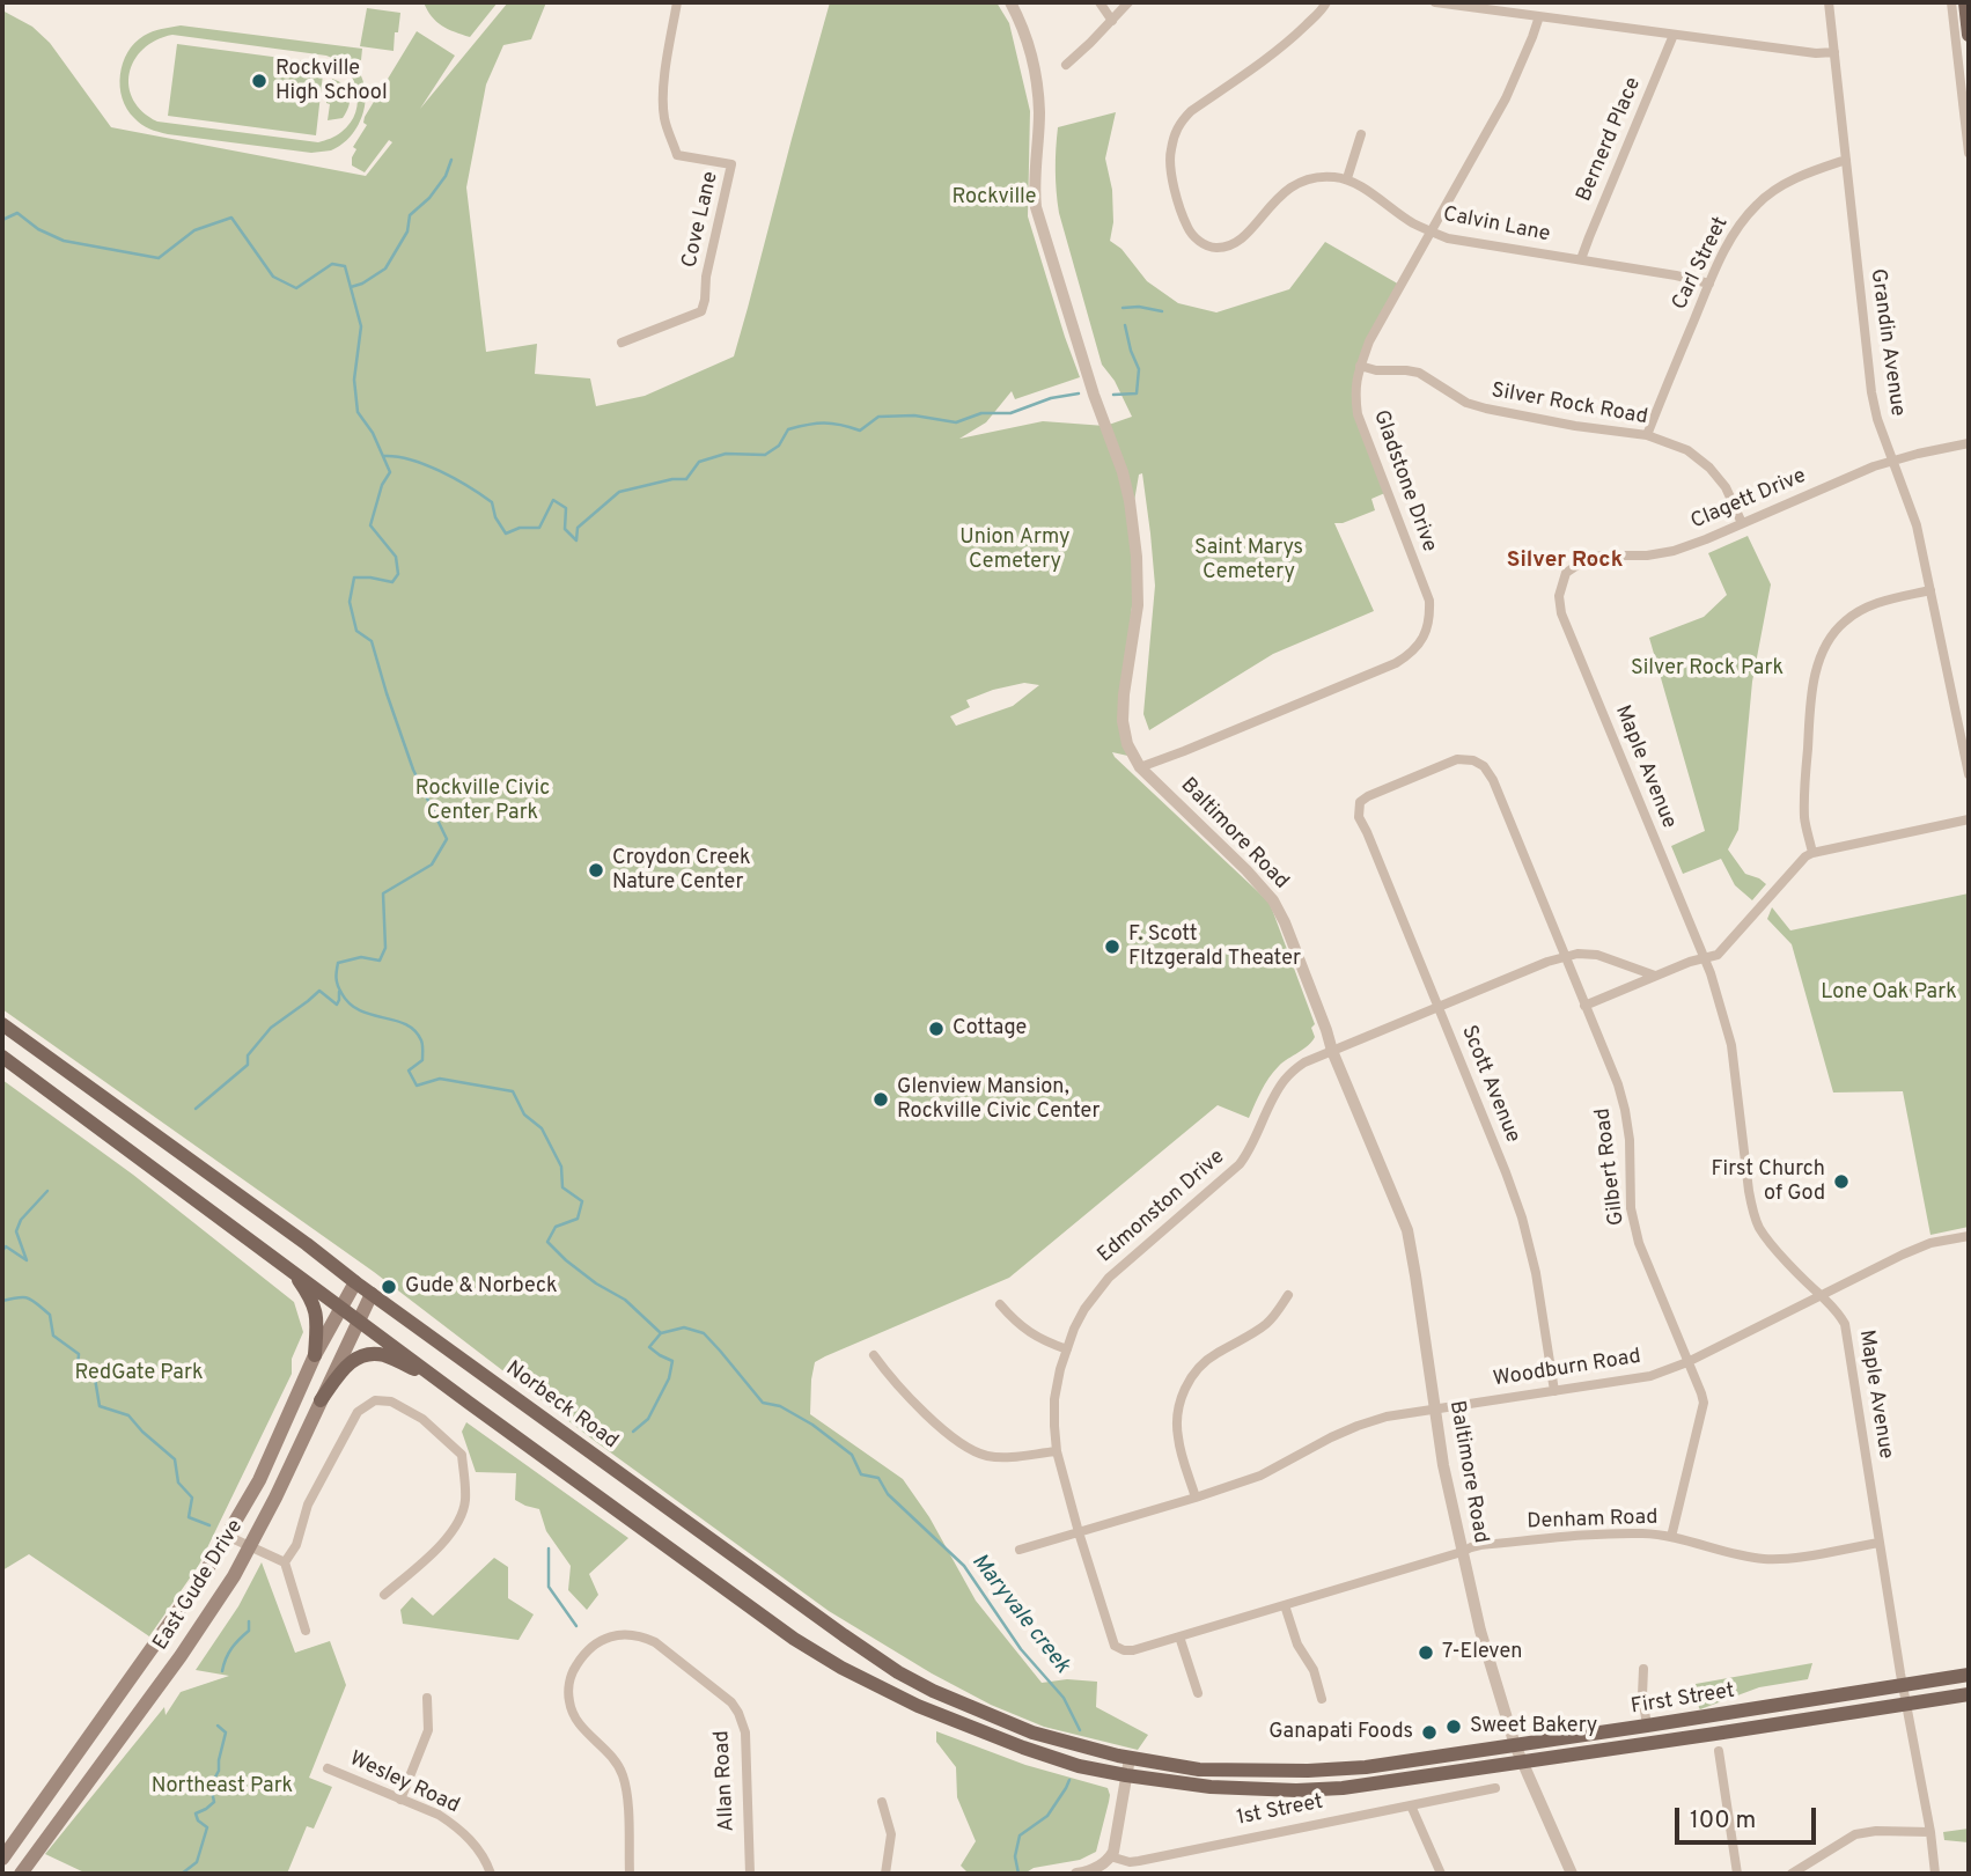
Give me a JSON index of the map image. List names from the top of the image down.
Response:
{
  "streets": {
    "main road": ["Norbeck Road", "East Gude Drive", "First Street"],
    "street": [
      "Bernerd Place",
      "Cove Lane",
      "Calvin Lane",
      "Carl Street",
      "Grandin Avenue",
      "Silver Rock Road",
      "Gladstone Drive",
      "Clagett Drive",
      "Maple Avenue",
      "Baltimore Road",
      "Scott Avenue",
      "Gilbert Road",
      "Edmonston Drive",
      "Woodburn Road",
      "Denham Road",
      "Allan Road",
      "Wesley Road",
      "1st Street"
    ]
  },
  "crossings": [
    ["Bernerd Place", "Calvin Lane"],
    ["Calvin Lane", "Carl Street"],
    ["Calvin Lane", "Gladstone Drive"],
    ["Carl Street", "Grandin Avenue"],
    ["Carl Street", "Silver Rock Road"],
    ["Grandin Avenue", "Clagett Drive"],
    ["Silver Rock Road", "Gladstone Drive"],
    ["Silver Rock Road", "Clagett Drive"],
    ["Gladstone Drive", "Baltimore Road"],
    ["Clagett Drive", "Maple Avenue"],
    ["Maple Avenue", "Woodburn Road"],
    ["Maple Avenue", "Denham Road"],
    ["Maple Avenue", "First Street"],
    ["Baltimore Road", "Edmonston Drive"],
    ["Baltimore Road", "Woodburn Road"],
    ["Baltimore Road", "Denham Road"],
    ["Baltimore Road", "First Street"],
    ["Scott Avenue", "Gilbert Road"],
    ["Scott Avenue", "Edmonston Drive"],
    ["Scott Avenue", "Woodburn Road"],
    ["Gilbert Road", "Edmonston Drive"],
    ["Gilbert Road", "Woodburn Road"],
    ["Gilbert Road", "Denham Road"],
    ["Edmonston Drive", "Woodburn Road"],
    ["Edmonston Drive", "Denham Road"],
    ["Norbeck Road", "East Gude Drive"],
    ["Norbeck Road", "First Street"]
  ],
  "districts": ["Silver Rock"],
  "water": ["Maryvale creek"],
  "parks": [
    "Rockville",
    "Union Army Cemetery",
    "Saint Marys Cemetery",
    "Silver Rock Park",
    "Rockville Civic Center Park",
    "Lone Oak Park",
    "RedGate Park",
    "Northeast Park"
  ],
  "places": [
    "Rockville High School",
    "Croydon Creek Nature Center",
    "F. Scott FItzgerald Theater",
    "Cottage",
    "Glenview Mansion, Rockville Civic Center",
    "First Church of God",
    "Gude & Norbeck",
    "7-Eleven",
    "Sweet Bakery",
    "Ganapati Foods"
  ],
  "scale_bar": "100 m"
}
